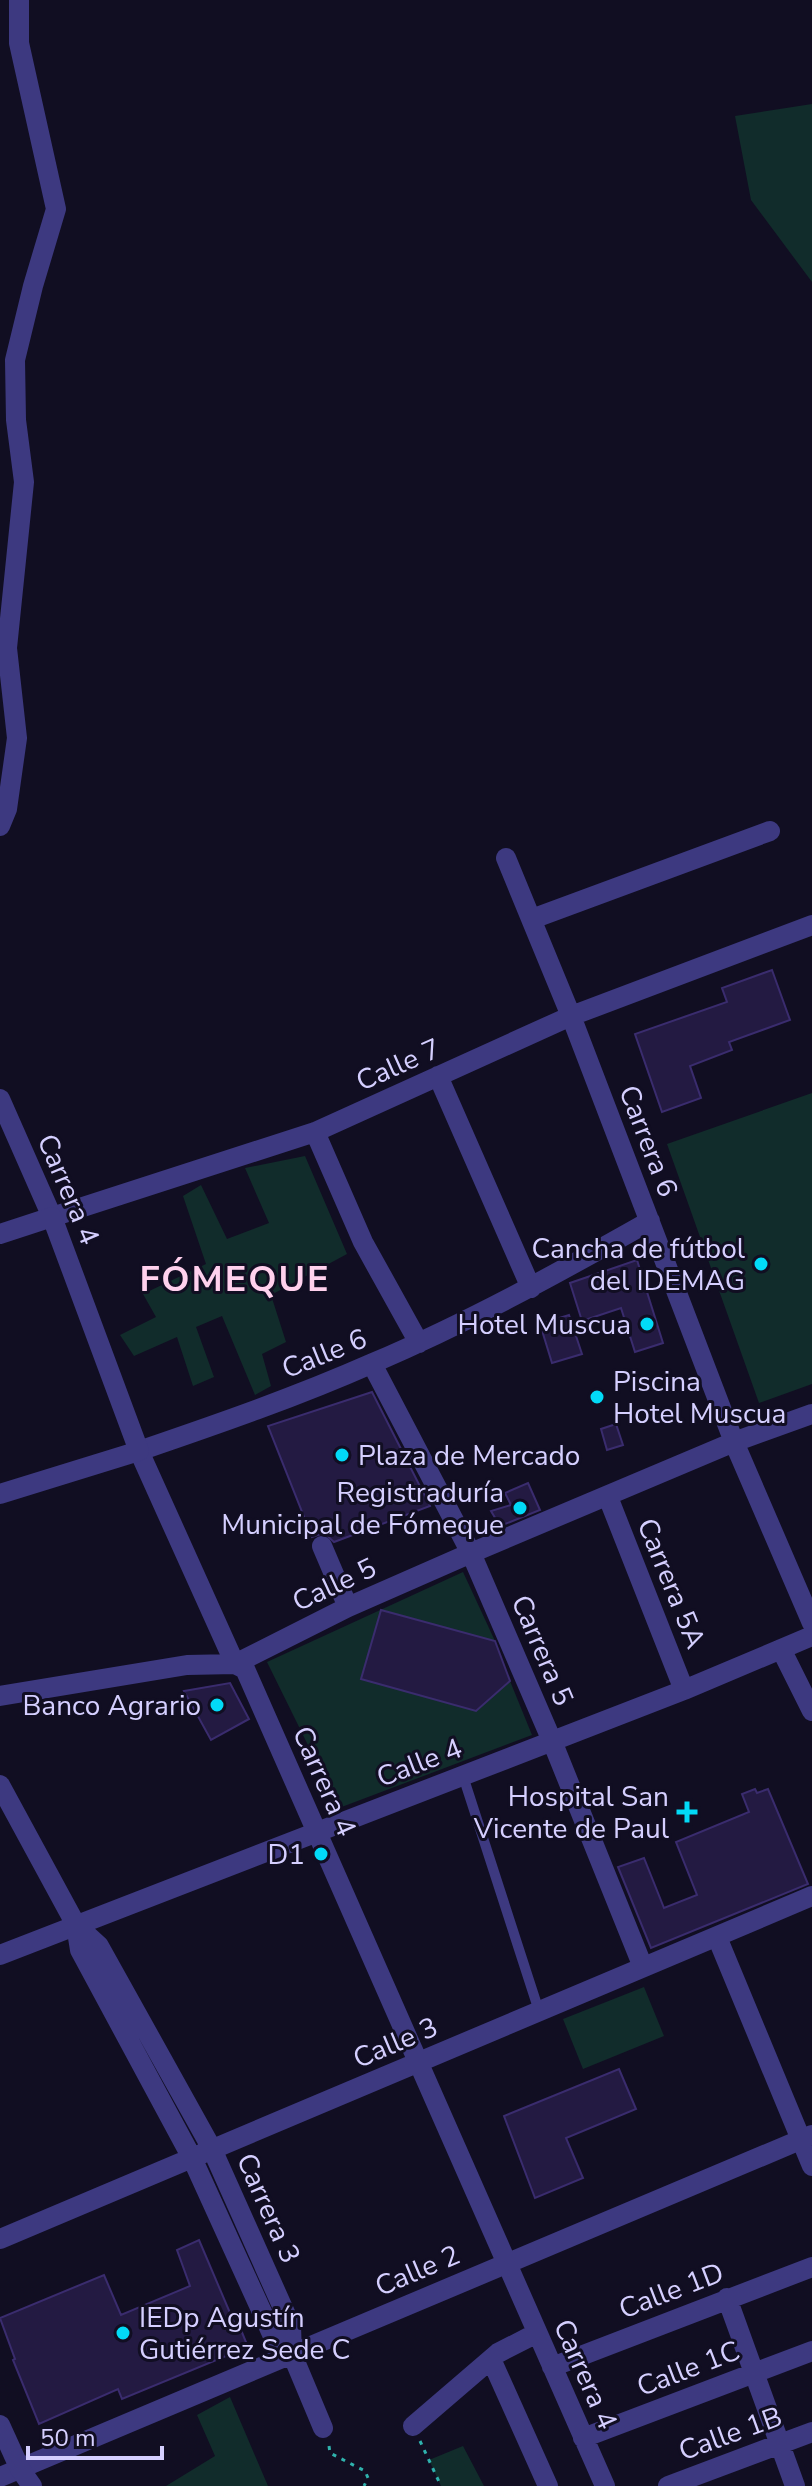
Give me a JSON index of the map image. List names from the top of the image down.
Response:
{
  "streets": {
    "street": [
      "Calle 7",
      "Carrera 6",
      "Carrera 4",
      "Calle 6",
      "Carrera 5A",
      "Calle 5",
      "Carrera 5",
      "Calle 4",
      "Calle 3",
      "Carrera 3",
      "Calle 2",
      "Calle 1D",
      "Calle 1C",
      "Calle 1B"
    ]
  },
  "crossings": [
    ["Calle 7", "Carrera 6"],
    ["Calle 7", "Carrera 4"],
    ["Carrera 6", "Calle 6"],
    ["Carrera 6", "Calle 5"],
    ["Carrera 4", "Calle 6"],
    ["Carrera 4", "Calle 5"],
    ["Carrera 4", "Calle 4"],
    ["Carrera 4", "Calle 3"],
    ["Carrera 4", "Calle 2"],
    ["Carrera 4", "Calle 1D"],
    ["Carrera 4", "Calle 1C"],
    ["Calle 6", "Carrera 5"],
    ["Carrera 5A", "Calle 5"],
    ["Carrera 5A", "Calle 4"],
    ["Calle 5", "Carrera 5"],
    ["Carrera 5", "Calle 4"],
    ["Carrera 5", "Calle 3"],
    ["Calle 4", "Carrera 3"],
    ["Calle 3", "Carrera 3"],
    ["Carrera 3", "Calle 2"]
  ],
  "districts": ["FÓMEQUE"],
  "places": {
    "other": [
      "Cancha de fútbol del IDEMAG",
      "Hotel Muscua",
      "Piscina Hotel Muscua",
      "Plaza de Mercado",
      "Registraduría Municipal de Fómeque",
      "Banco Agrario",
      "D1",
      "IEDp Agustín Gutiérrez Sede C"
    ],
    "health": ["Hospital San Vicente de Paul"]
  },
  "scale_bar": "50 m"
}
